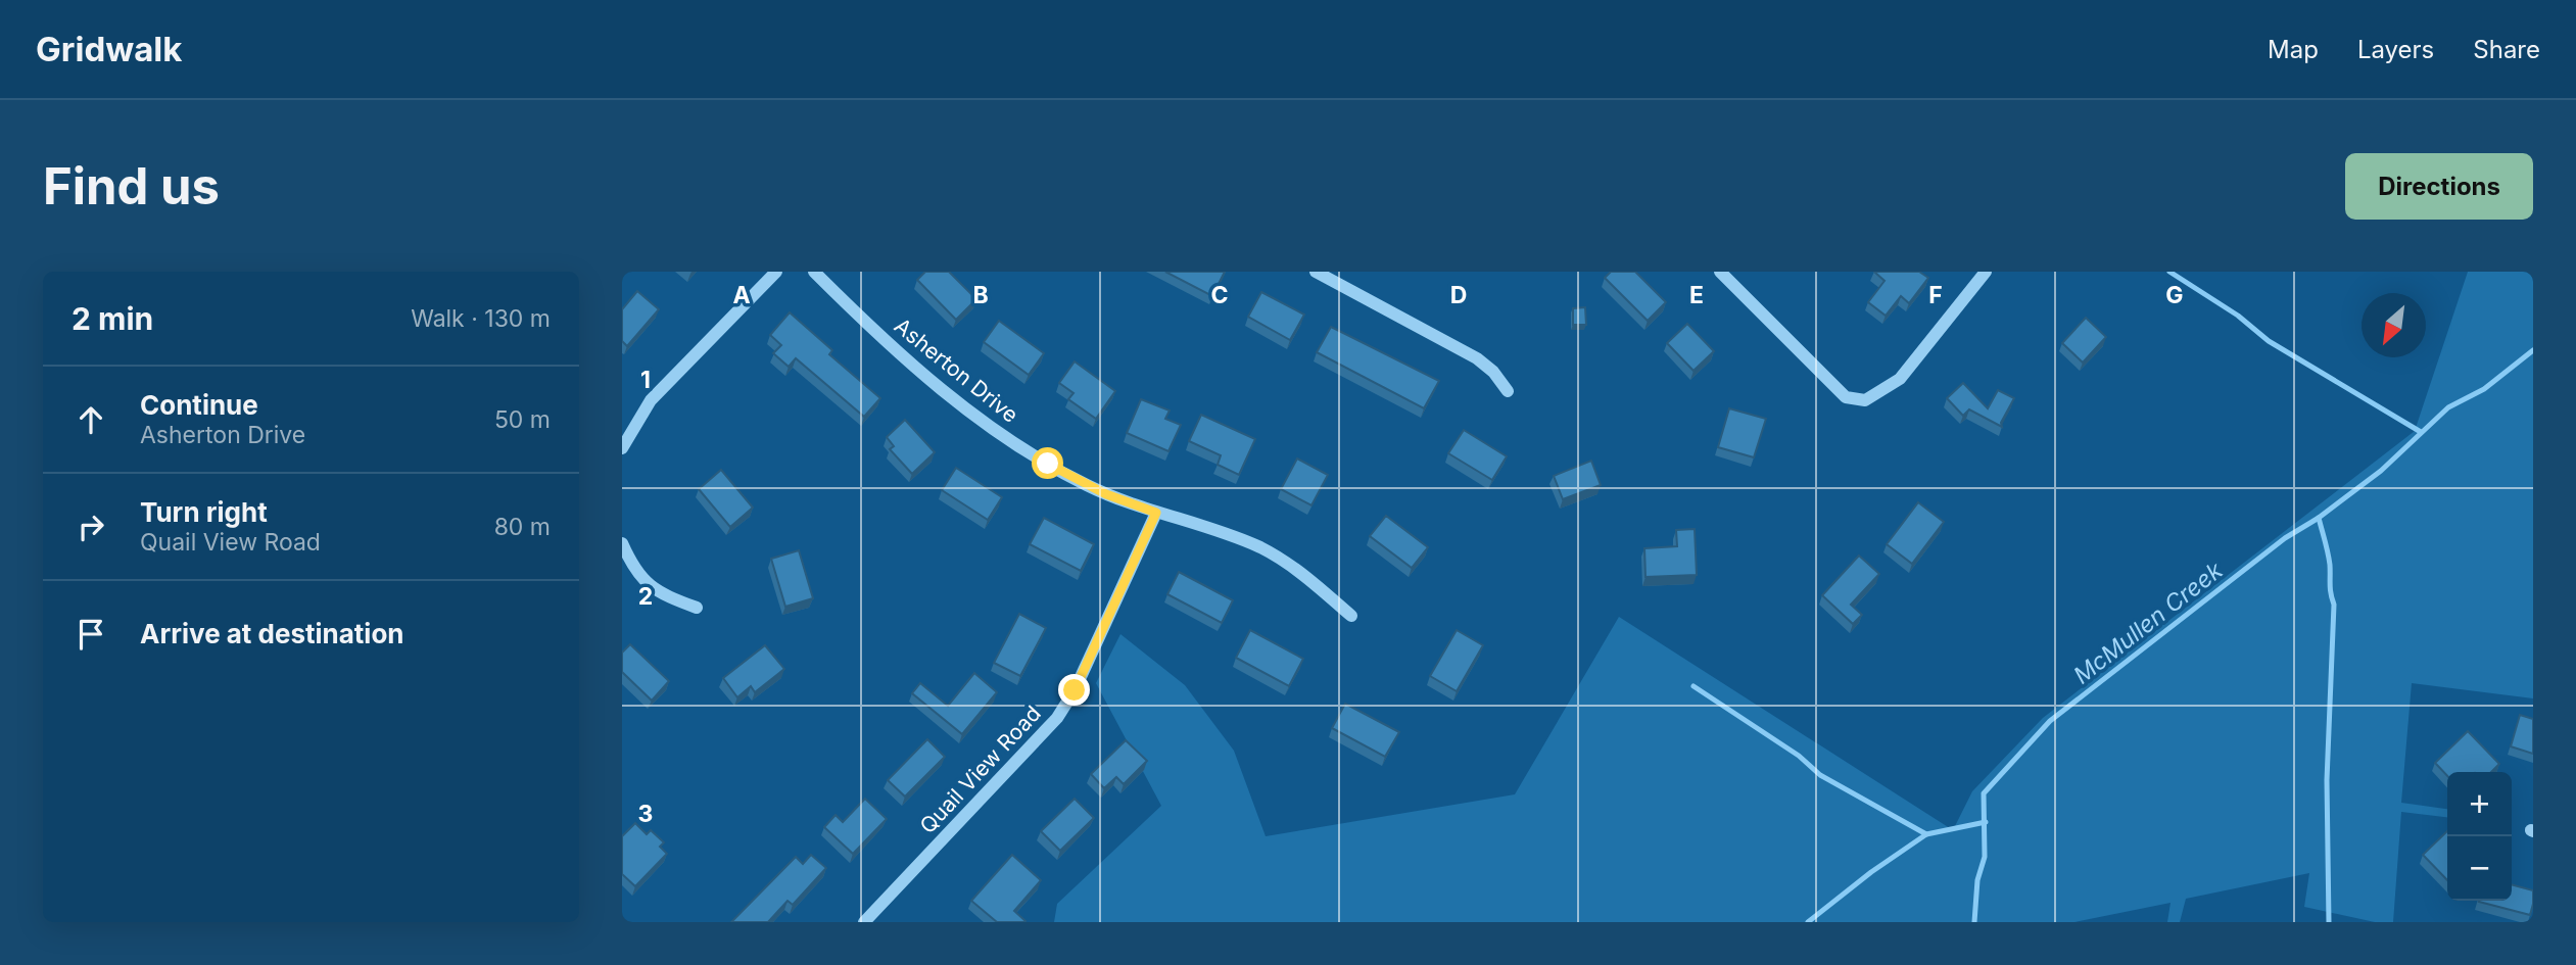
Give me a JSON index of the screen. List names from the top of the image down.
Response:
{
  "streets": {
    "street": ["Asherton Drive", "Quail View Road"]
  },
  "crossings": [
    ["Asherton Drive", "Quail View Road"]
  ],
  "water": ["McMullen Creek"],
  "north": "bottom left",
  "page": {
    "header": "Gridwalk",
    "nav": ["Map", "Layers", "Share"],
    "buttons": "Directions",
    "title": "Find us",
    "heading": ["2 min", "Walk · 130 m"],
    "list": [
      ["Continue", "Asherton Drive", "50 m"],
      ["Turn right", "Quail View Road", "80 m"],
      "Arrive at destination"
    ],
    "map_buttons": ["+", "−"]
  },
  "grid": {
    "columns": [
      "A",
      "B",
      "C",
      "D",
      "E",
      "F",
      "G"
    ],
    "rows": ["1", "2", "3"]
  }
}
